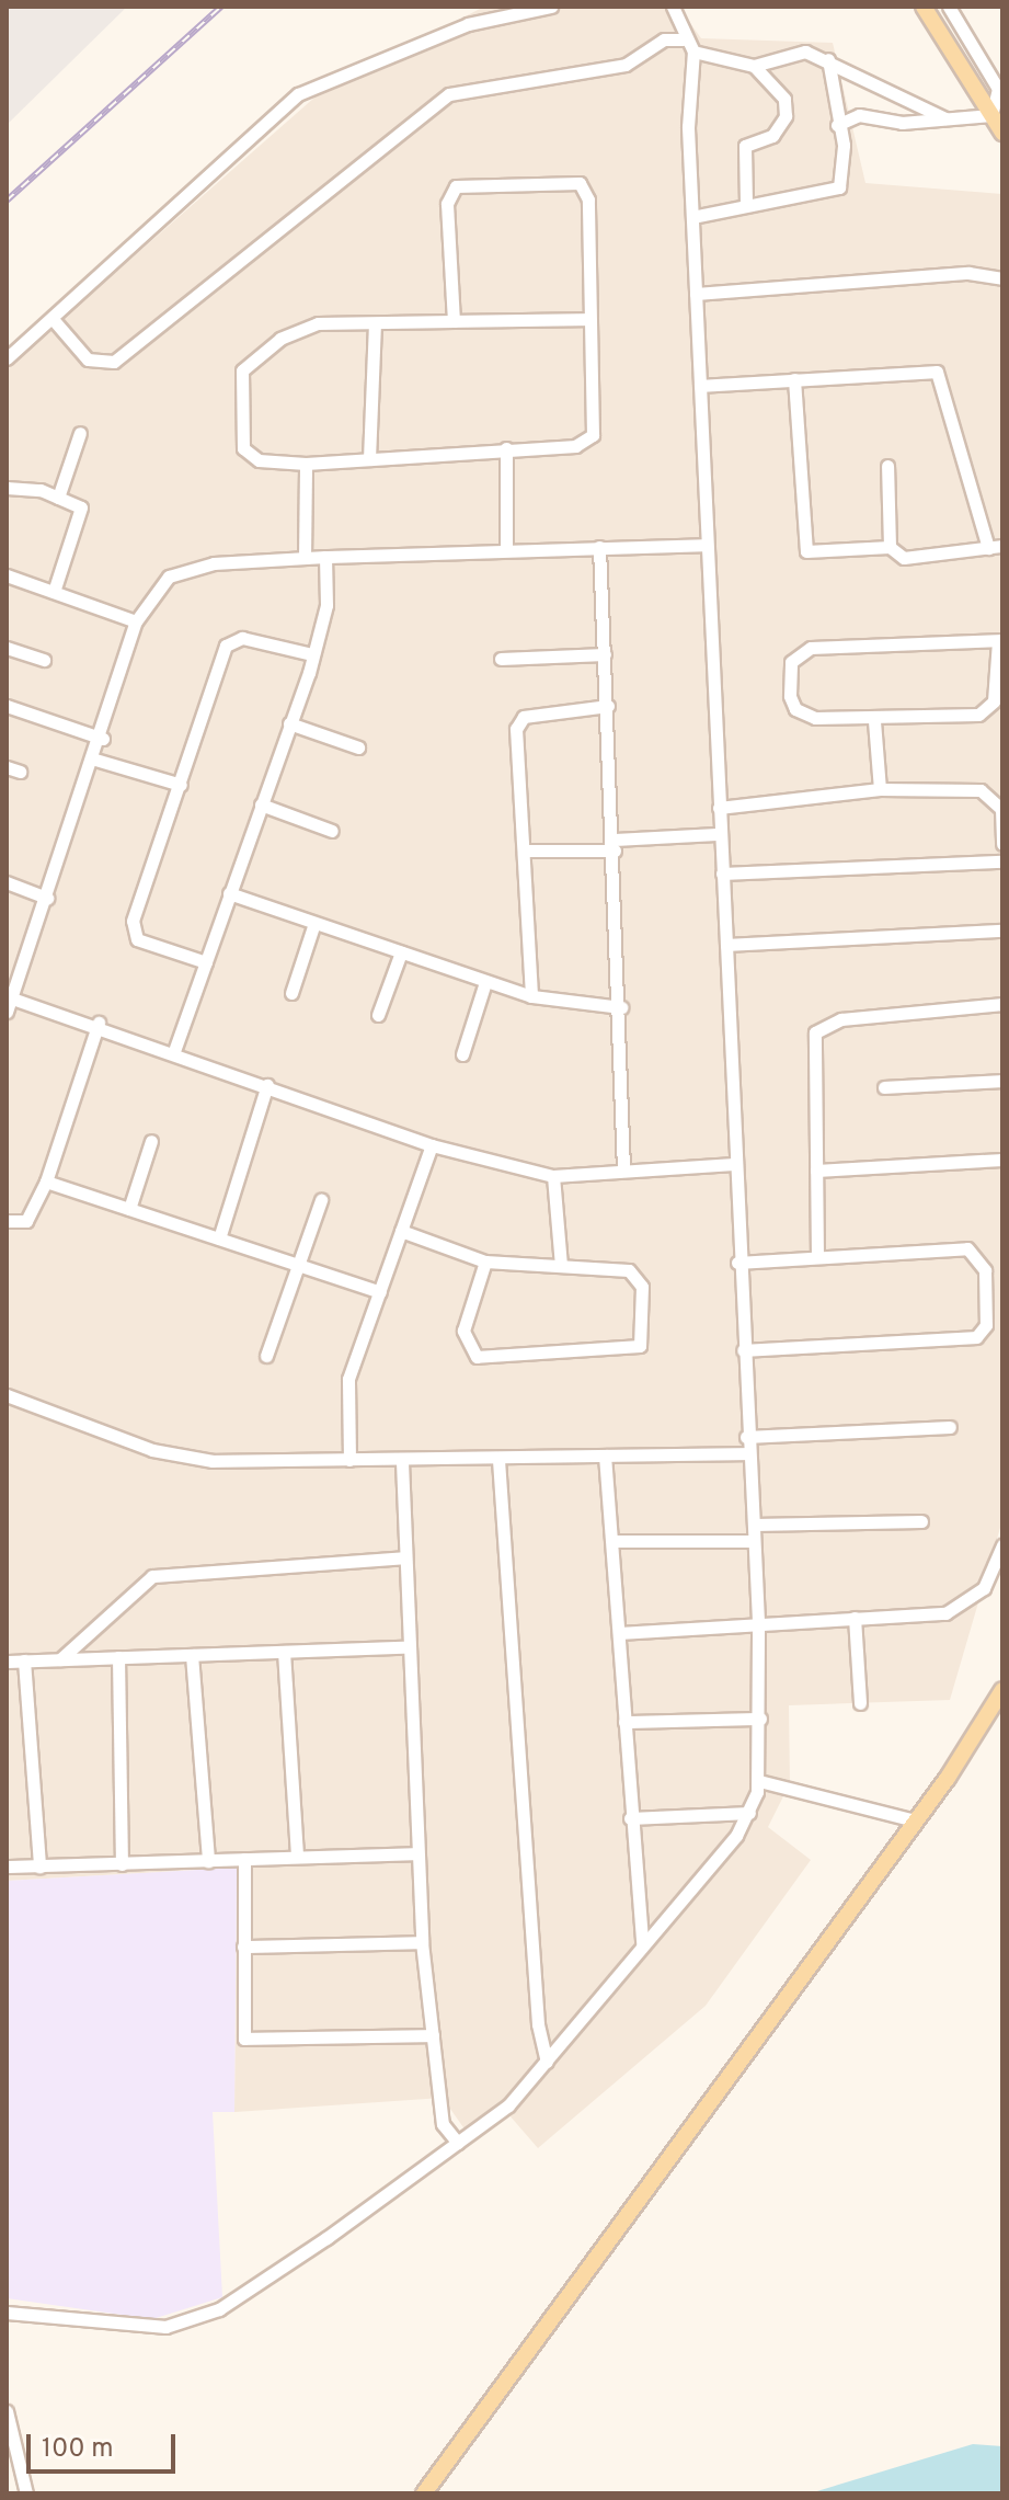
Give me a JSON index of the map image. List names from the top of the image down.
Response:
{
  "scale_bar": "100 m"
}
